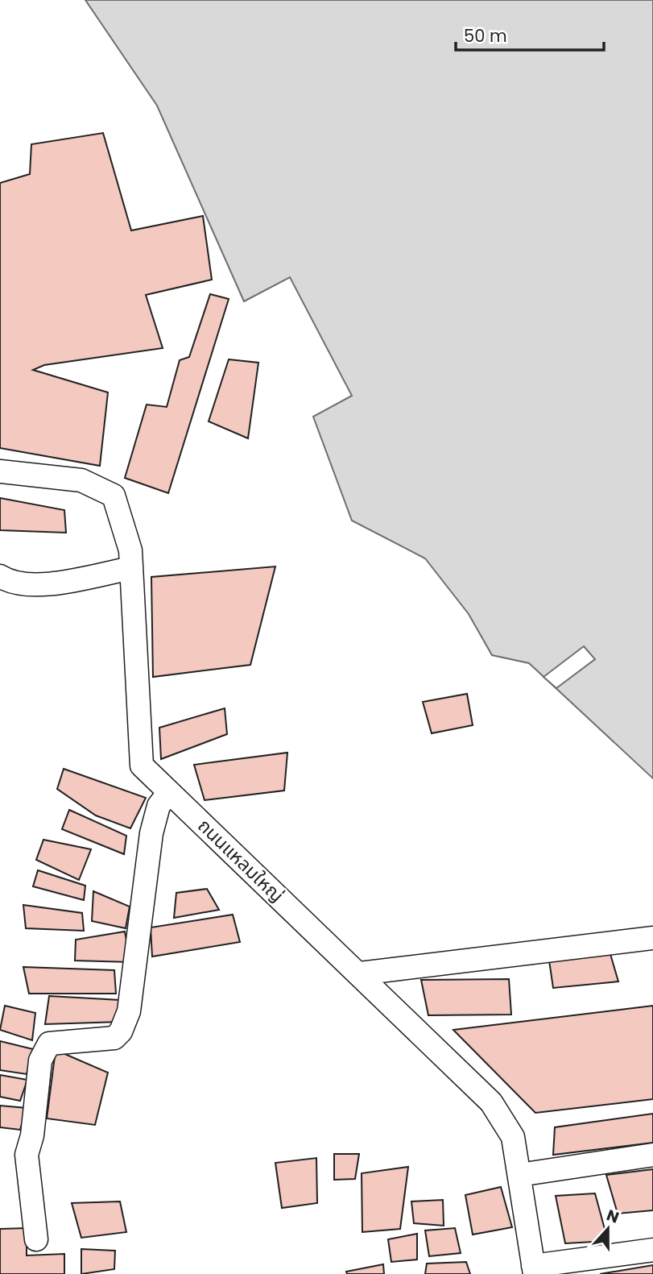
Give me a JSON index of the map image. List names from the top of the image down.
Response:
{
  "streets": {
    "street": ["ถนนแหลมใหญ่"]
  },
  "scale_bar": "50 m",
  "north": "top"
}
